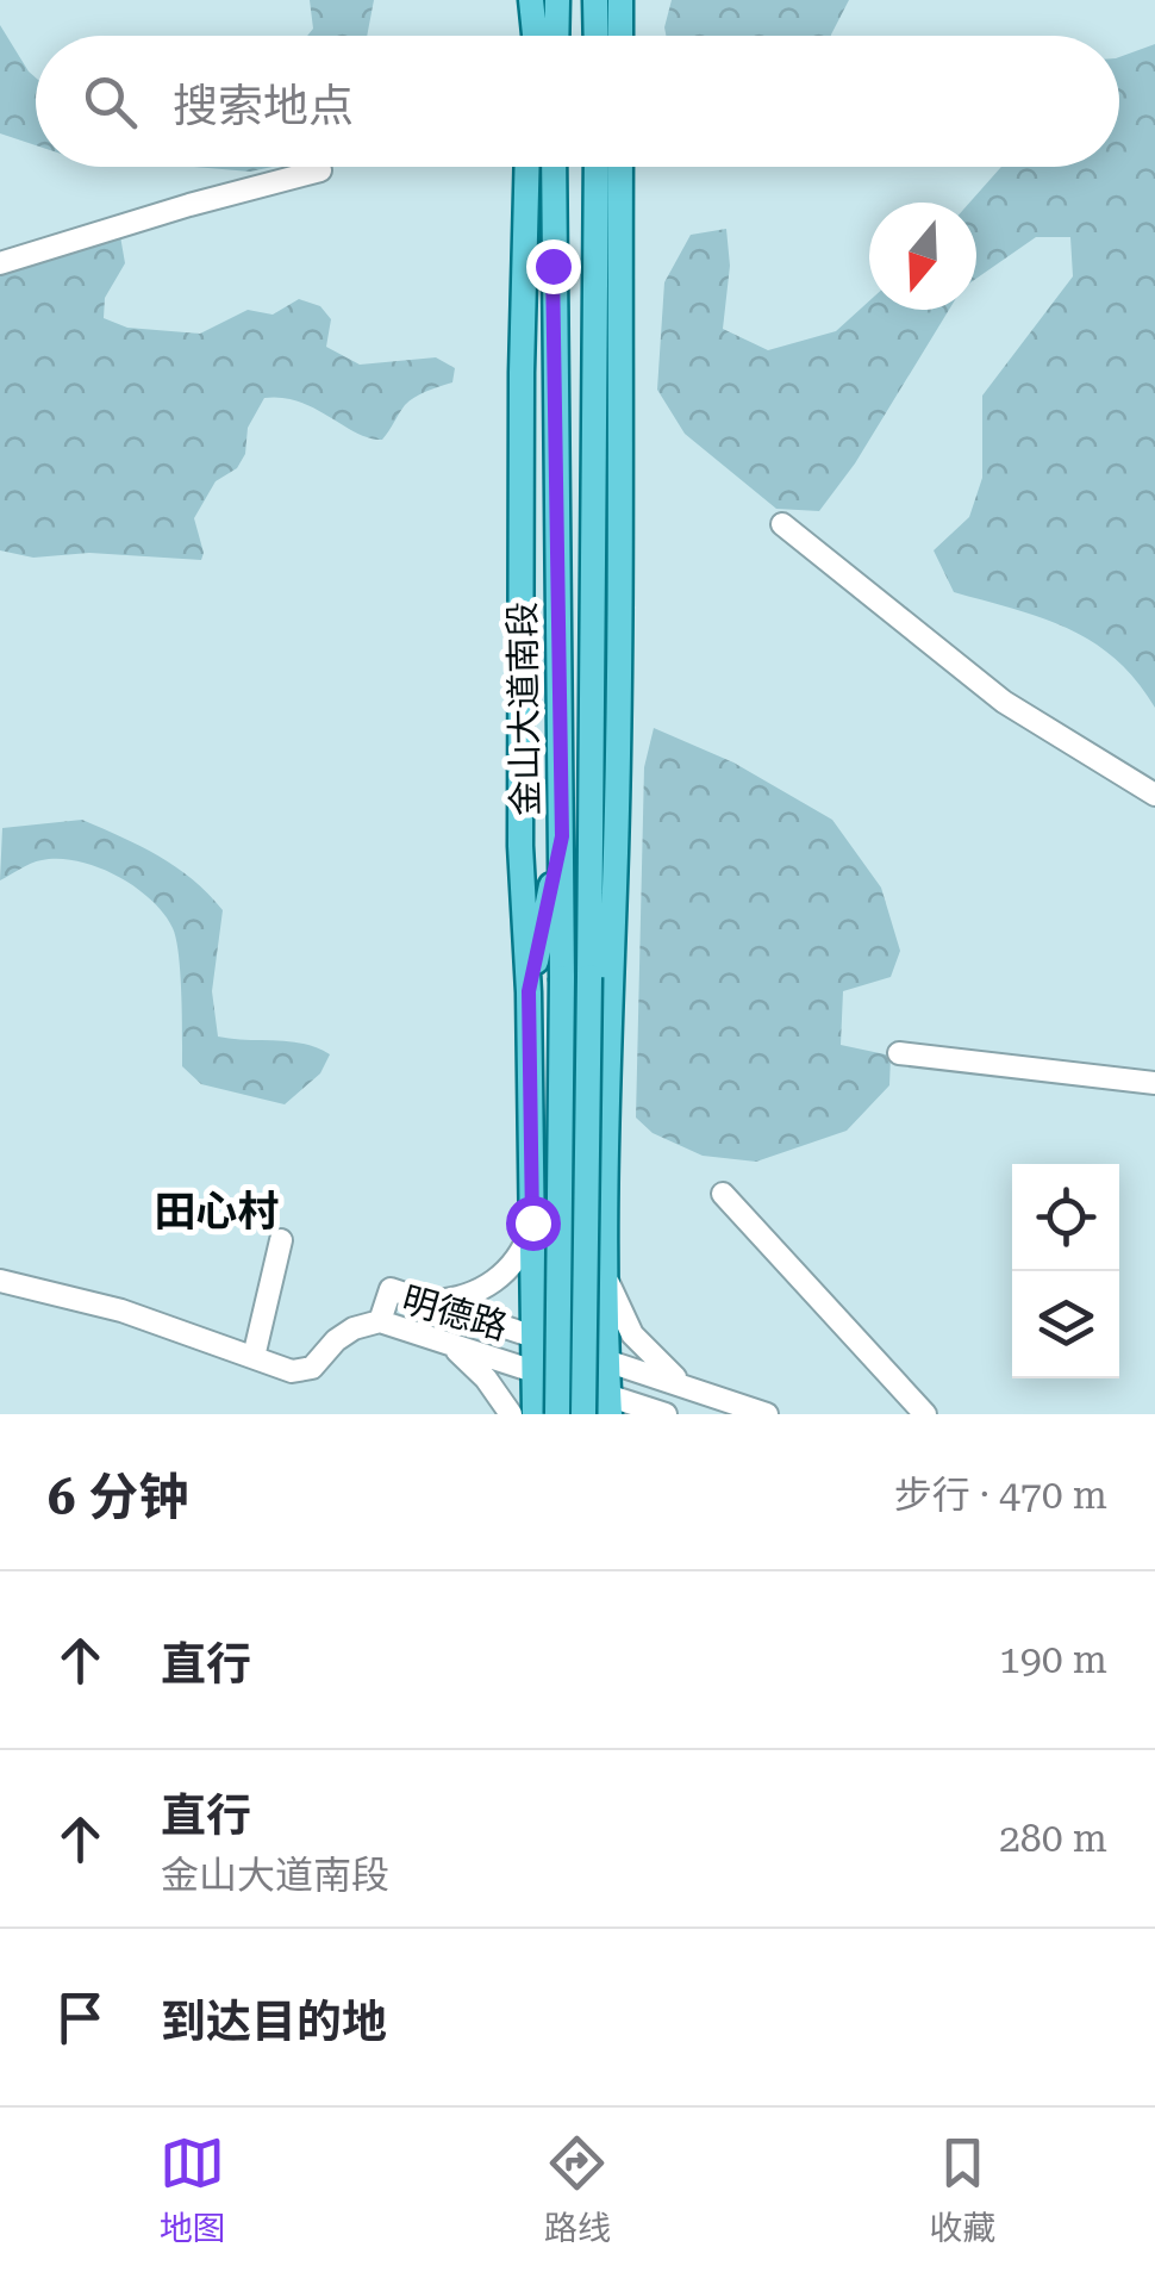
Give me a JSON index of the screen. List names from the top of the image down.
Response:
{
  "streets": {
    "main road": ["金山大道南段"],
    "street": ["明德路"]
  },
  "districts": ["田心村"],
  "north": "bottom",
  "page": {
    "search": "搜索地点",
    "heading": ["6 分钟", "步行 · 470 m"],
    "list": [
      ["直行", "190 m"],
      ["直行", "金山大道南段", "280 m"],
      "到达目的地"
    ],
    "nav": ["地图", "路线", "收藏"]
  }
}
